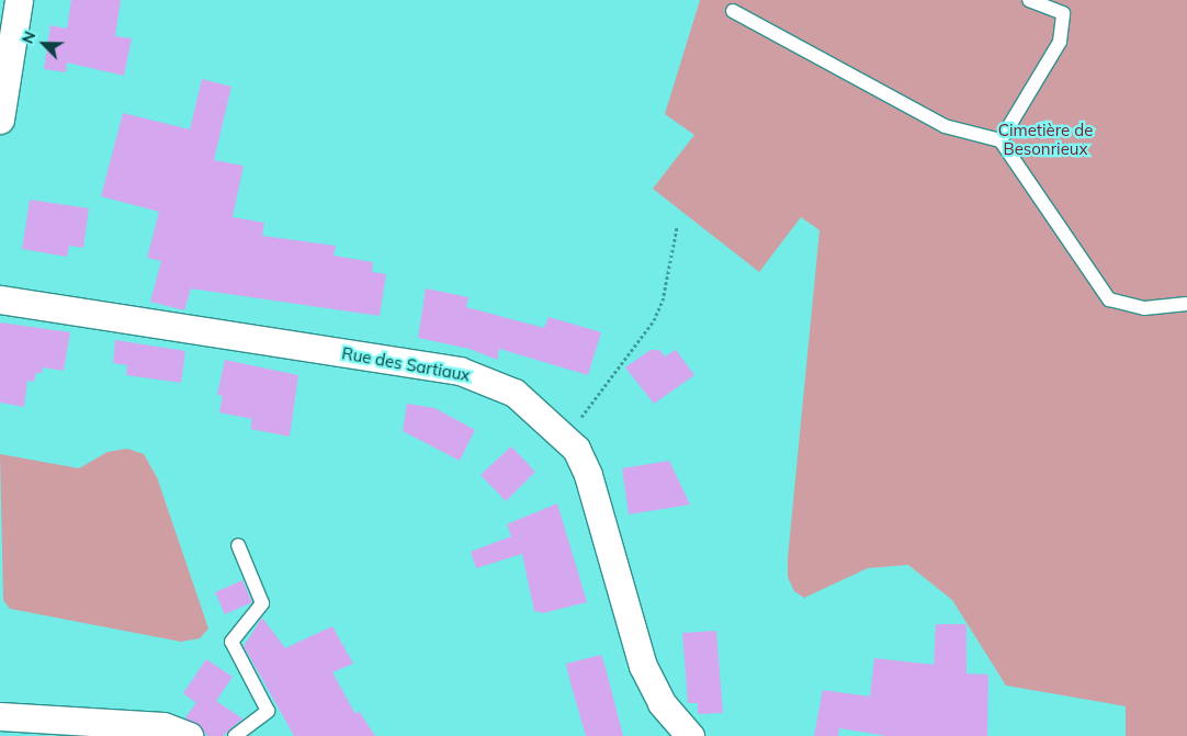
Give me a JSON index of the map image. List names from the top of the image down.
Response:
{
  "streets": {
    "street": ["Rue des Sartiaux"]
  },
  "parks": ["Cimetière de Besonrieux"],
  "north": "top left"
}
